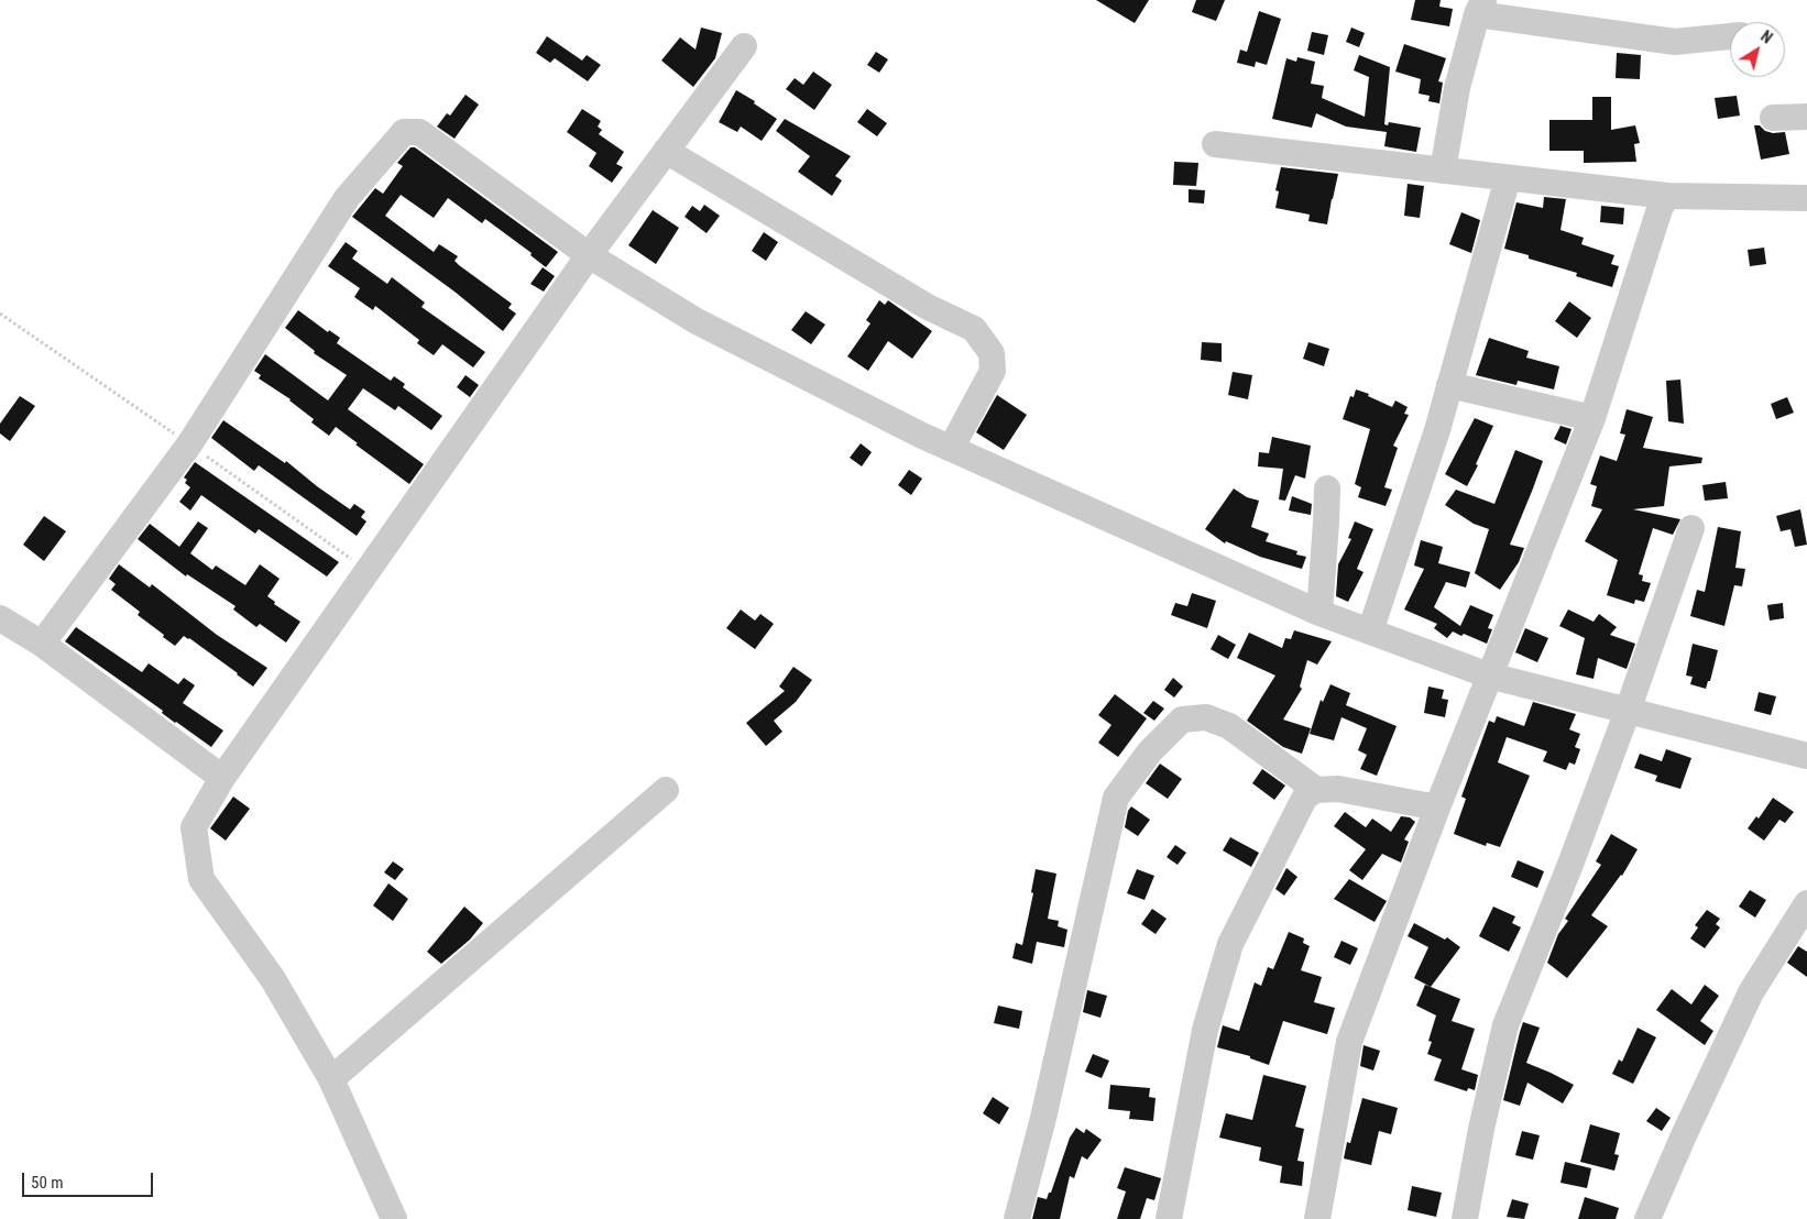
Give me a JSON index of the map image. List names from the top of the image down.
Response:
{
  "scale_bar": "50 m",
  "north": "top right"
}
